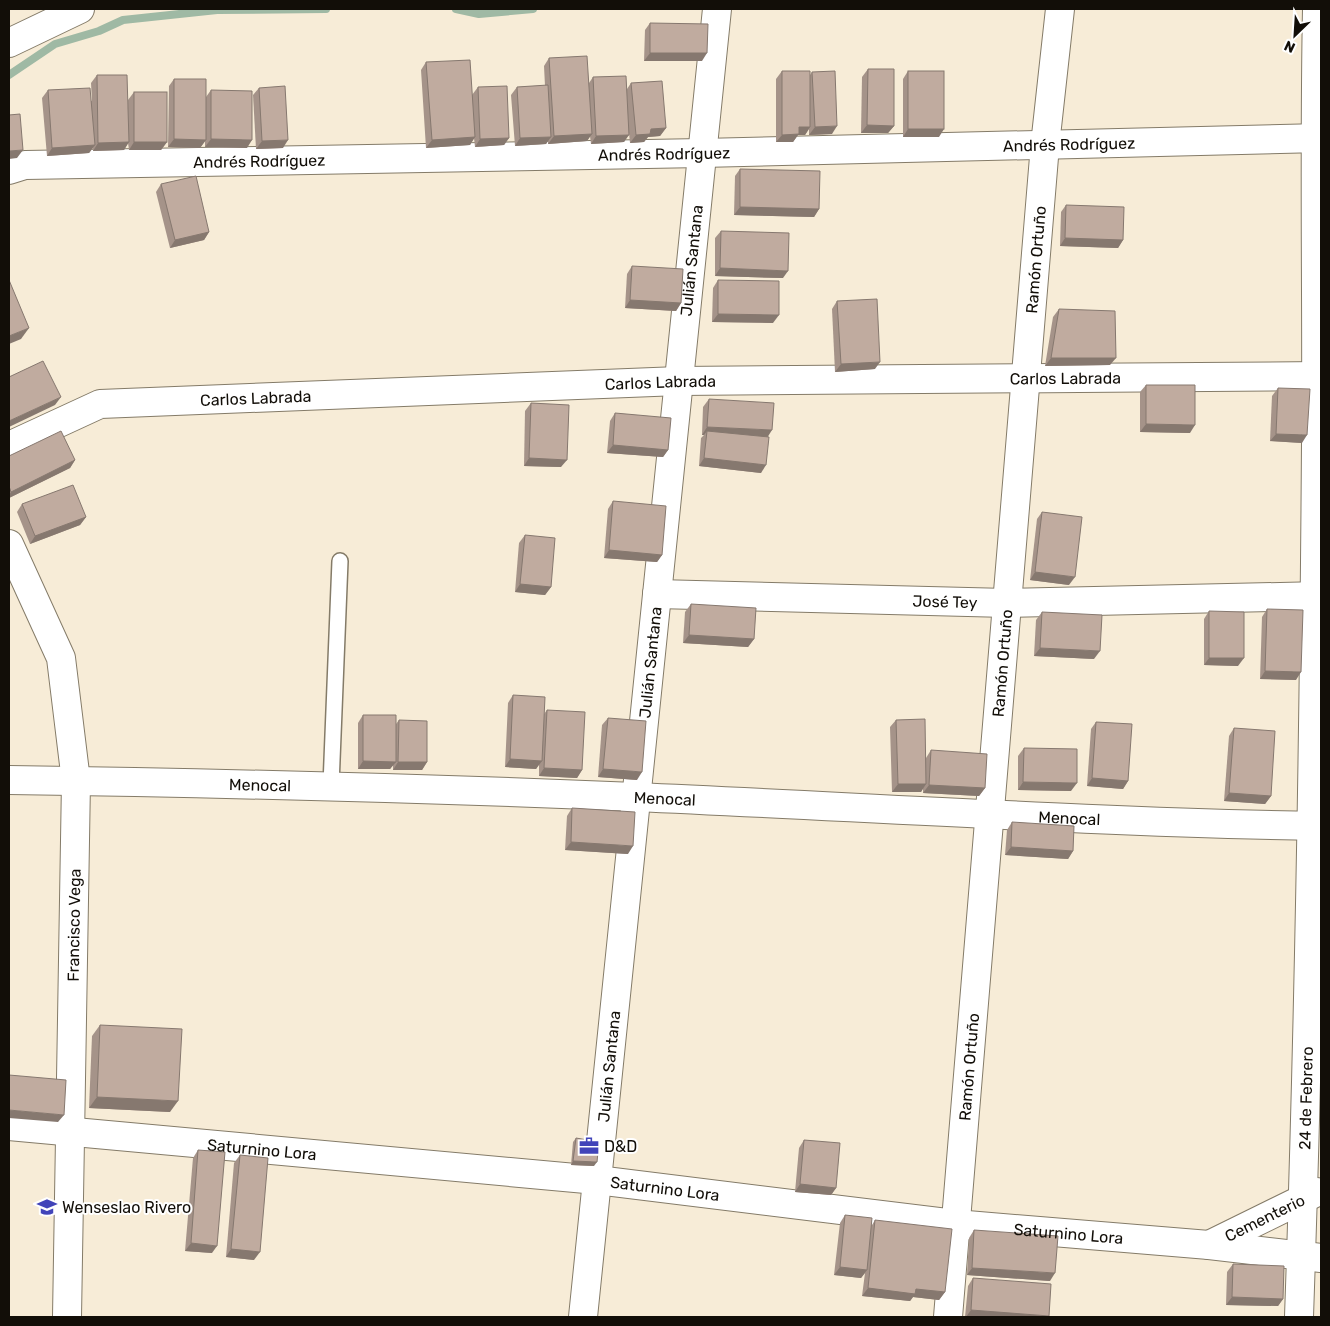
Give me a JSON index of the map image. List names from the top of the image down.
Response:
{
  "streets": {
    "street": [
      "Andrés Rodríguez",
      "Ramón Ortuño",
      "Julián Santana",
      "Carlos Labrada",
      "José Tey",
      "Menocal",
      "Francisco Vega",
      "24 de Febrero",
      "Saturnino Lora",
      "Cementerio"
    ]
  },
  "crossings": [
    ["Andrés Rodríguez", "Ramón Ortuño"],
    ["Andrés Rodríguez", "Julián Santana"],
    ["Andrés Rodríguez", "24 de Febrero"],
    ["Ramón Ortuño", "Carlos Labrada"],
    ["Ramón Ortuño", "José Tey"],
    ["Ramón Ortuño", "Menocal"],
    ["Ramón Ortuño", "Saturnino Lora"],
    ["Julián Santana", "Carlos Labrada"],
    ["Julián Santana", "José Tey"],
    ["Julián Santana", "Menocal"],
    ["Julián Santana", "Saturnino Lora"],
    ["Carlos Labrada", "24 de Febrero"],
    ["José Tey", "24 de Febrero"],
    ["Menocal", "Francisco Vega"],
    ["Menocal", "24 de Febrero"],
    ["Francisco Vega", "Saturnino Lora"],
    ["24 de Febrero", "Saturnino Lora"],
    ["24 de Febrero", "Cementerio"],
    ["Saturnino Lora", "Cementerio"]
  ],
  "places": {
    "office": ["D&D"],
    "school or university": ["Wenseslao Rivero"]
  },
  "north": "bottom left"
}
